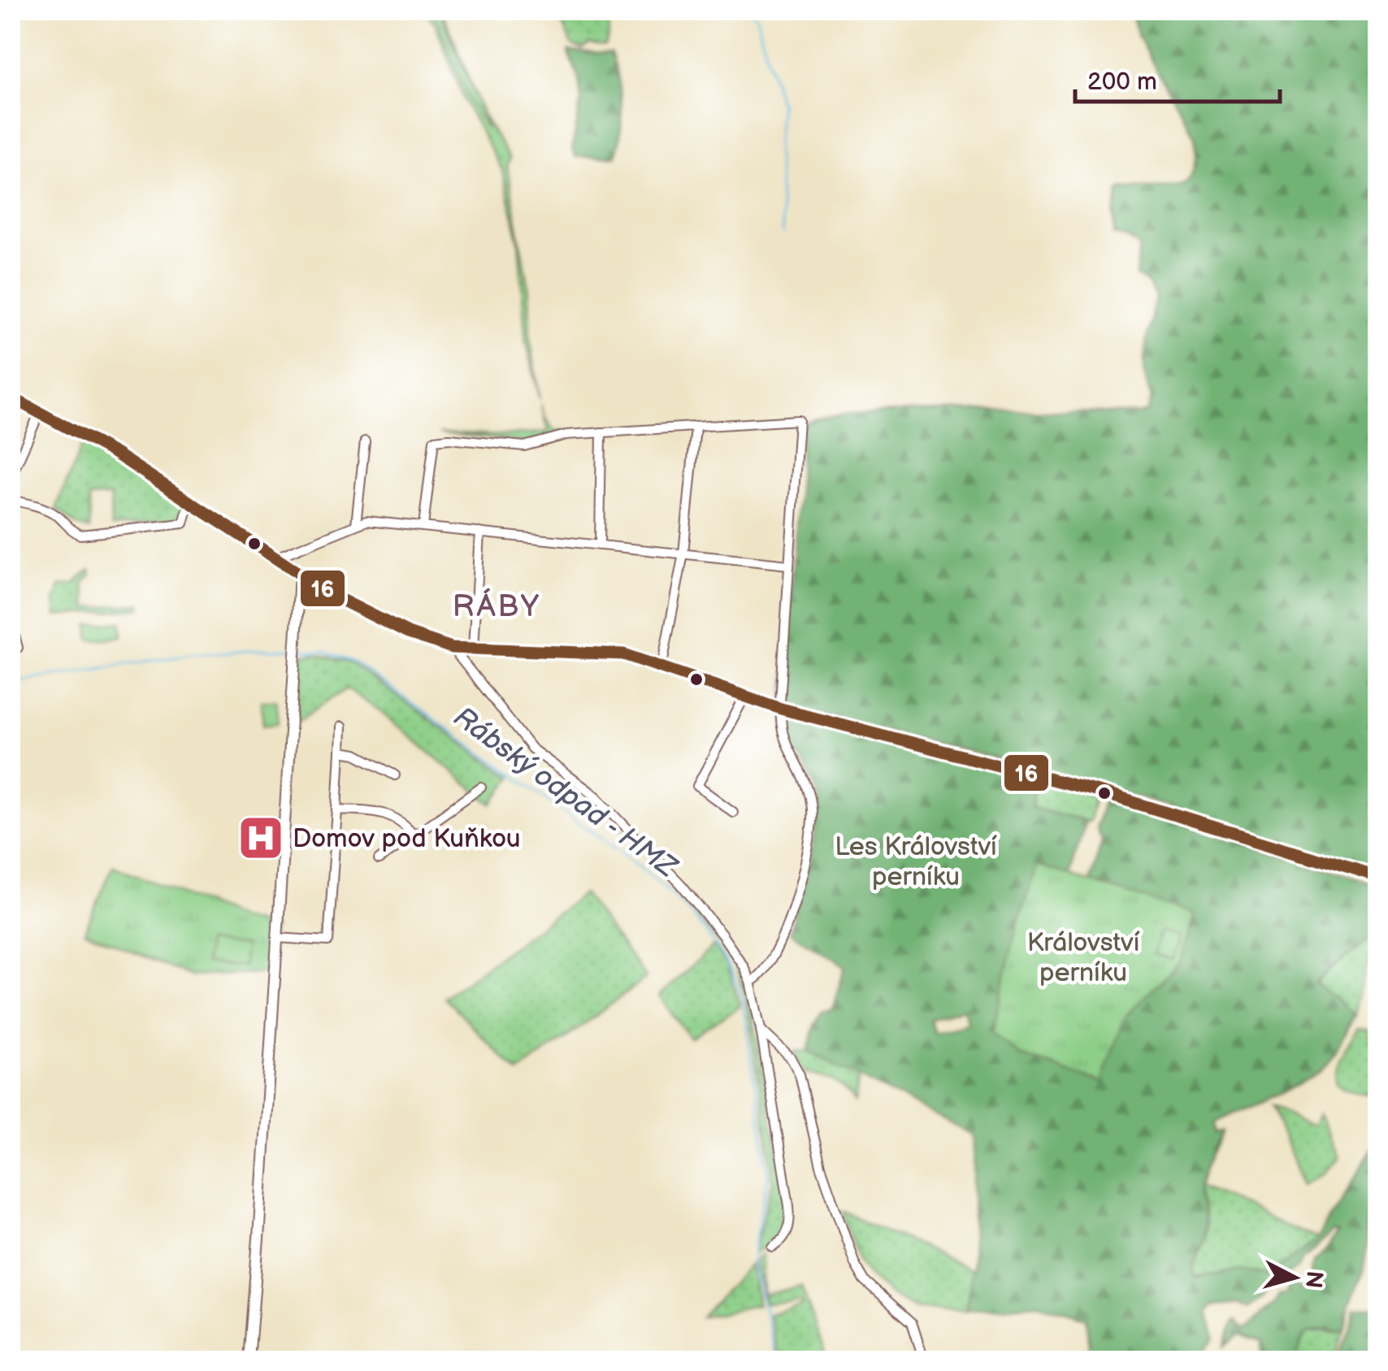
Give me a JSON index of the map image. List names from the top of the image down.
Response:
{
  "districts": ["RÁBY"],
  "water": ["Rábský odpad - HMZ"],
  "parks": ["Les Království perníku", "Království perníku"],
  "places": {
    "hospital": ["Domov pod Kuňkou"]
  },
  "lines": ["transit line 16"],
  "scale_bar": "200 m",
  "north": "right"
}
